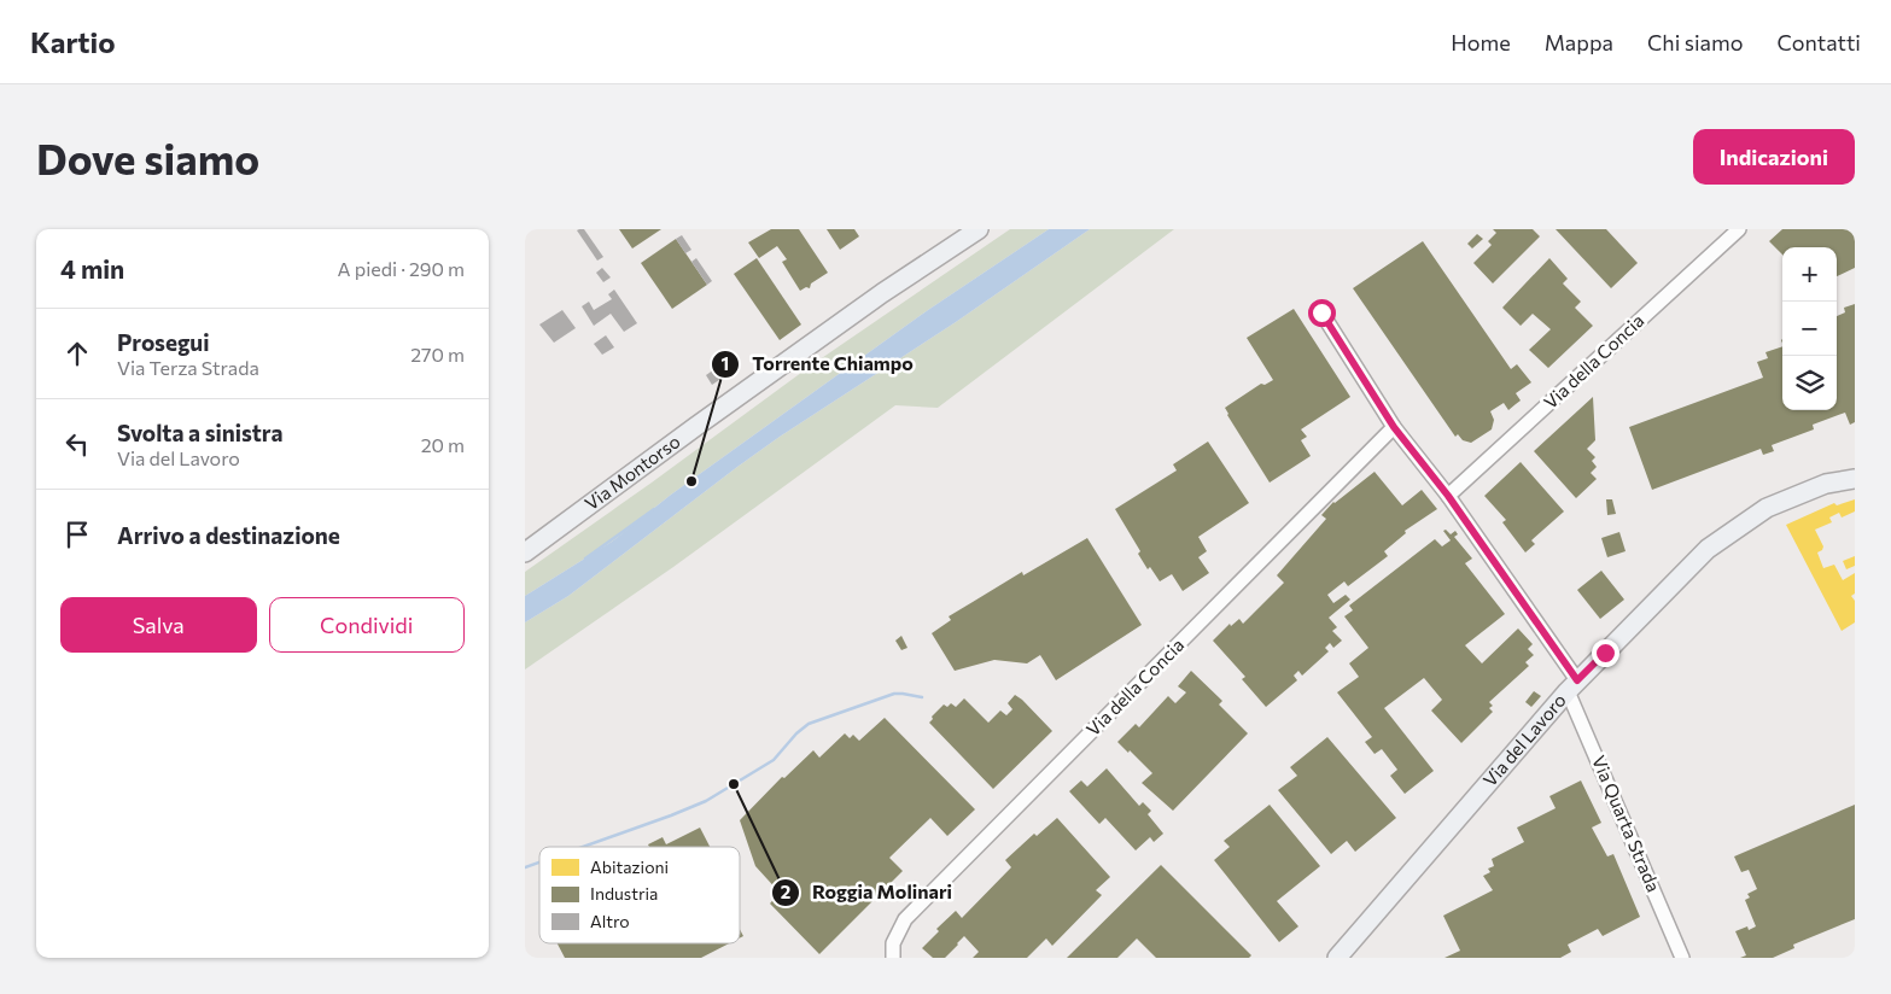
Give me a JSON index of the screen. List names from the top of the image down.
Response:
{
  "streets": {
    "street": [
      "Via della Concia",
      "Via Montorso",
      "Via del Lavoro",
      "Via Quarta Strada"
    ]
  },
  "crossings": [
    ["Via della Concia", "Via Quarta Strada"],
    ["Via del Lavoro", "Via Quarta Strada"]
  ],
  "places": ["Torrente Chiampo", "Roggia Molinari"],
  "legend": ["Abitazioni", "Industria", "Altro"],
  "page": {
    "header": "Kartio",
    "nav": [
      "Home",
      "Mappa",
      "Chi siamo",
      "Contatti"
    ],
    "buttons": [
      "Indicazioni",
      ["Salva", "Condividi"]
    ],
    "title": "Dove siamo",
    "heading": ["4 min", "A piedi · 290 m"],
    "map_buttons": ["+", "−"],
    "list": [
      ["Prosegui", "Via Terza Strada", "270 m"],
      ["Svolta a sinistra", "Via del Lavoro", "20 m"],
      "Arrivo a destinazione"
    ]
  }
}
